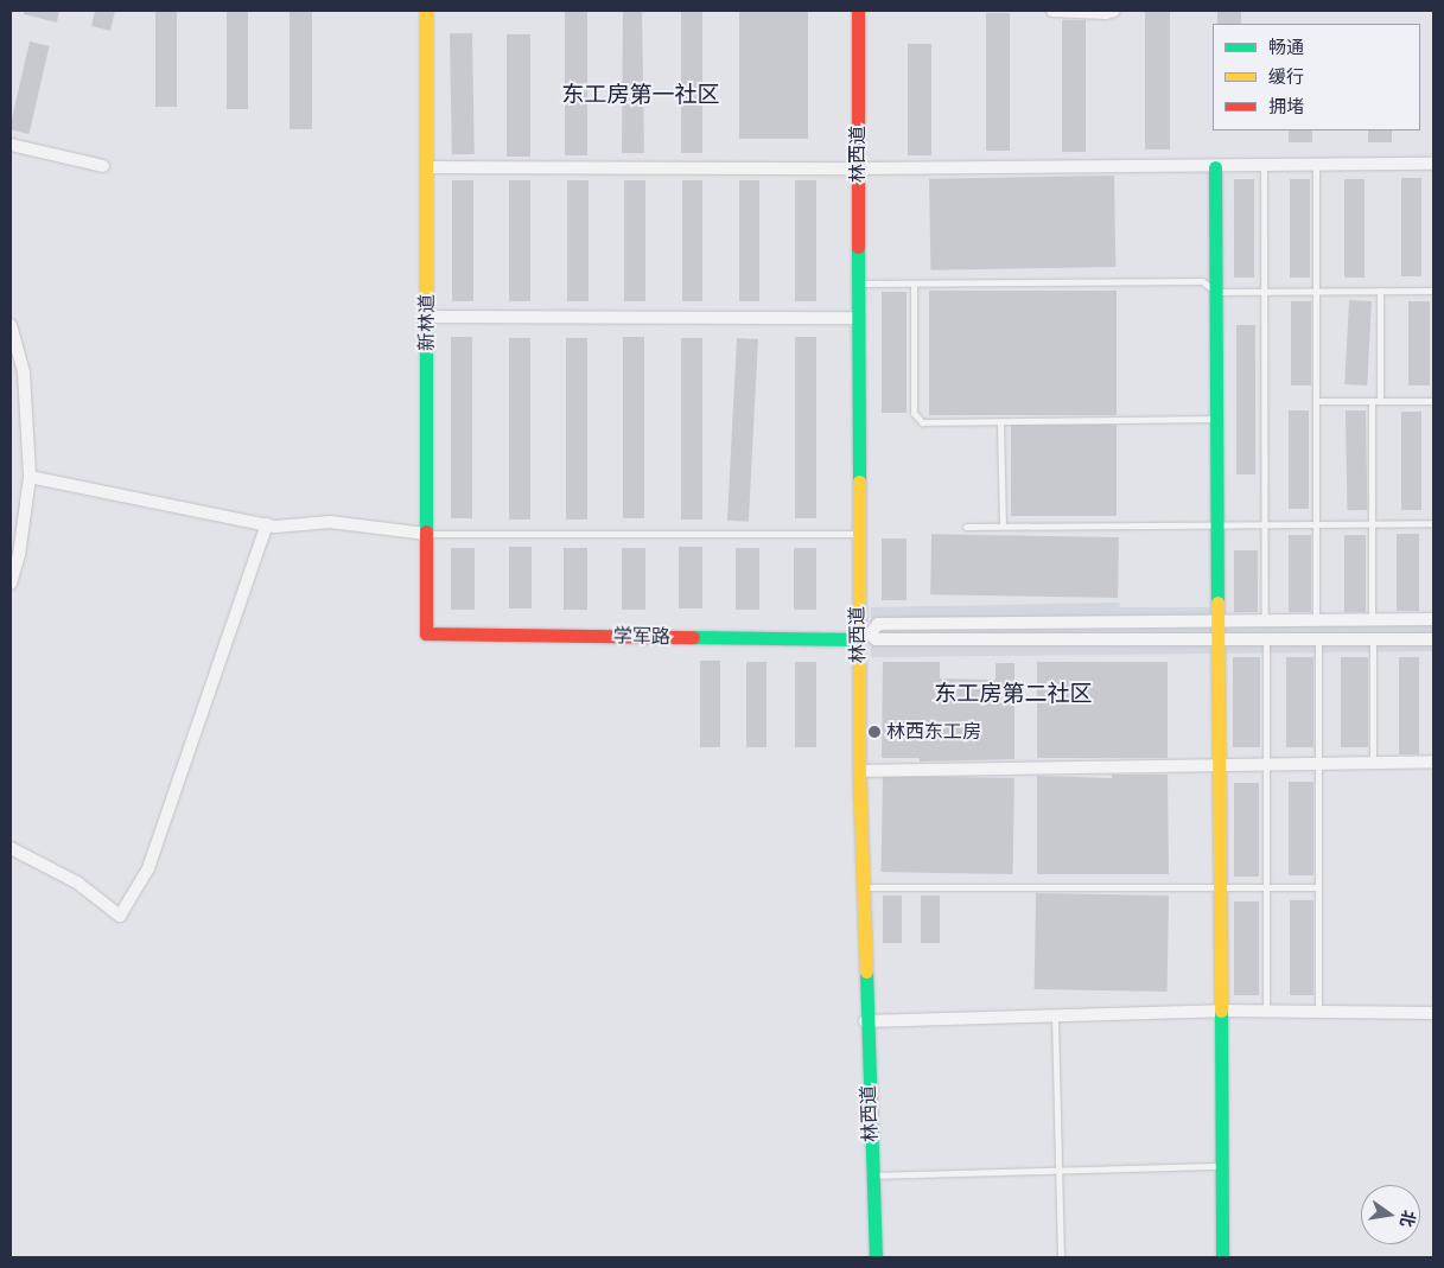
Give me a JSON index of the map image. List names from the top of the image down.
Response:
{
  "streets": {
    "street": ["林西道", "新林道", "学军路"]
  },
  "crossings": [
    ["林西道", "学军路"],
    ["新林道", "学军路"]
  ],
  "districts": ["东工房第一社区", "东工房第二社区"],
  "places": ["林西东工房"],
  "legend": ["畅通", "缓行", "拥堵"],
  "north": "right"
}
